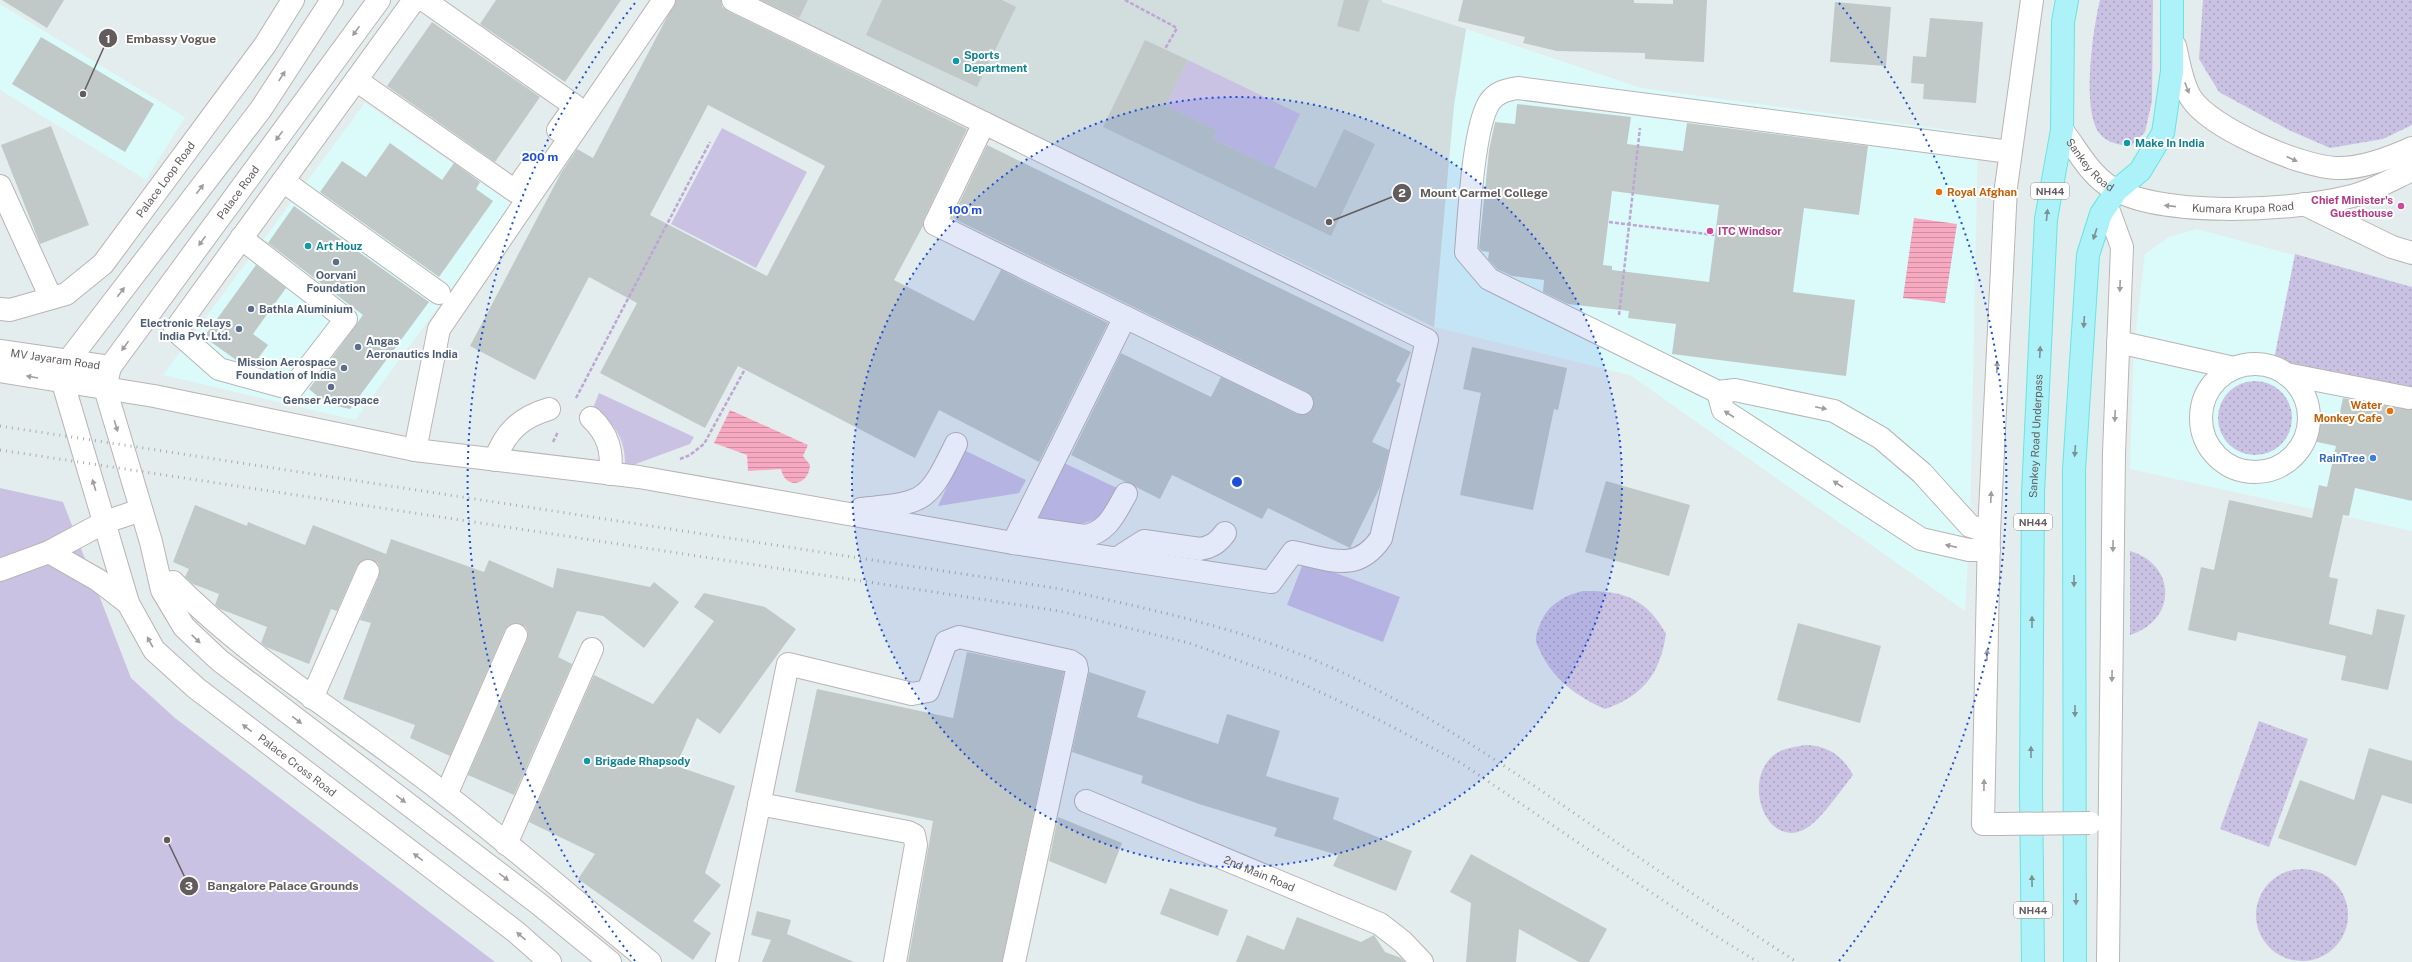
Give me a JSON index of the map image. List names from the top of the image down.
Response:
{
  "streets": {
    "main road": ["Sankey Road", "NH44", "Sankey Road Underpass"],
    "street": [
      "Palace Loop Road",
      "Palace Road",
      "Kumara Krupa Road",
      "MV Jayaram Road",
      "Palace Cross Road",
      "2nd Main Road"
    ]
  },
  "crossings": [
    ["Sankey Road", "Kumara Krupa Road"],
    ["Sankey Road", "Sankey Road Underpass"],
    ["Palace Road", "MV Jayaram Road"],
    ["MV Jayaram Road", "Palace Cross Road"]
  ],
  "places": [
    "Sports Department",
    "Embassy Vogue",
    "Make In India",
    "Royal Afghan",
    "Chief Minister's Guesthouse",
    "Mount Carmel College",
    "ITC Windsor",
    "Art Houz",
    "Oorvani Foundation",
    "Bathla Aluminium",
    "Electronic Relays India Pvt. Ltd.",
    "Angas Aeronautics India",
    "Mission Aerospace Foundation of India",
    "Genser Aerospace",
    "Water Monkey Cafe",
    "RainTree",
    "Brigade Rhapsody",
    "Bangalore Palace Grounds"
  ],
  "rings": ["200 m", "100 m"]
}
